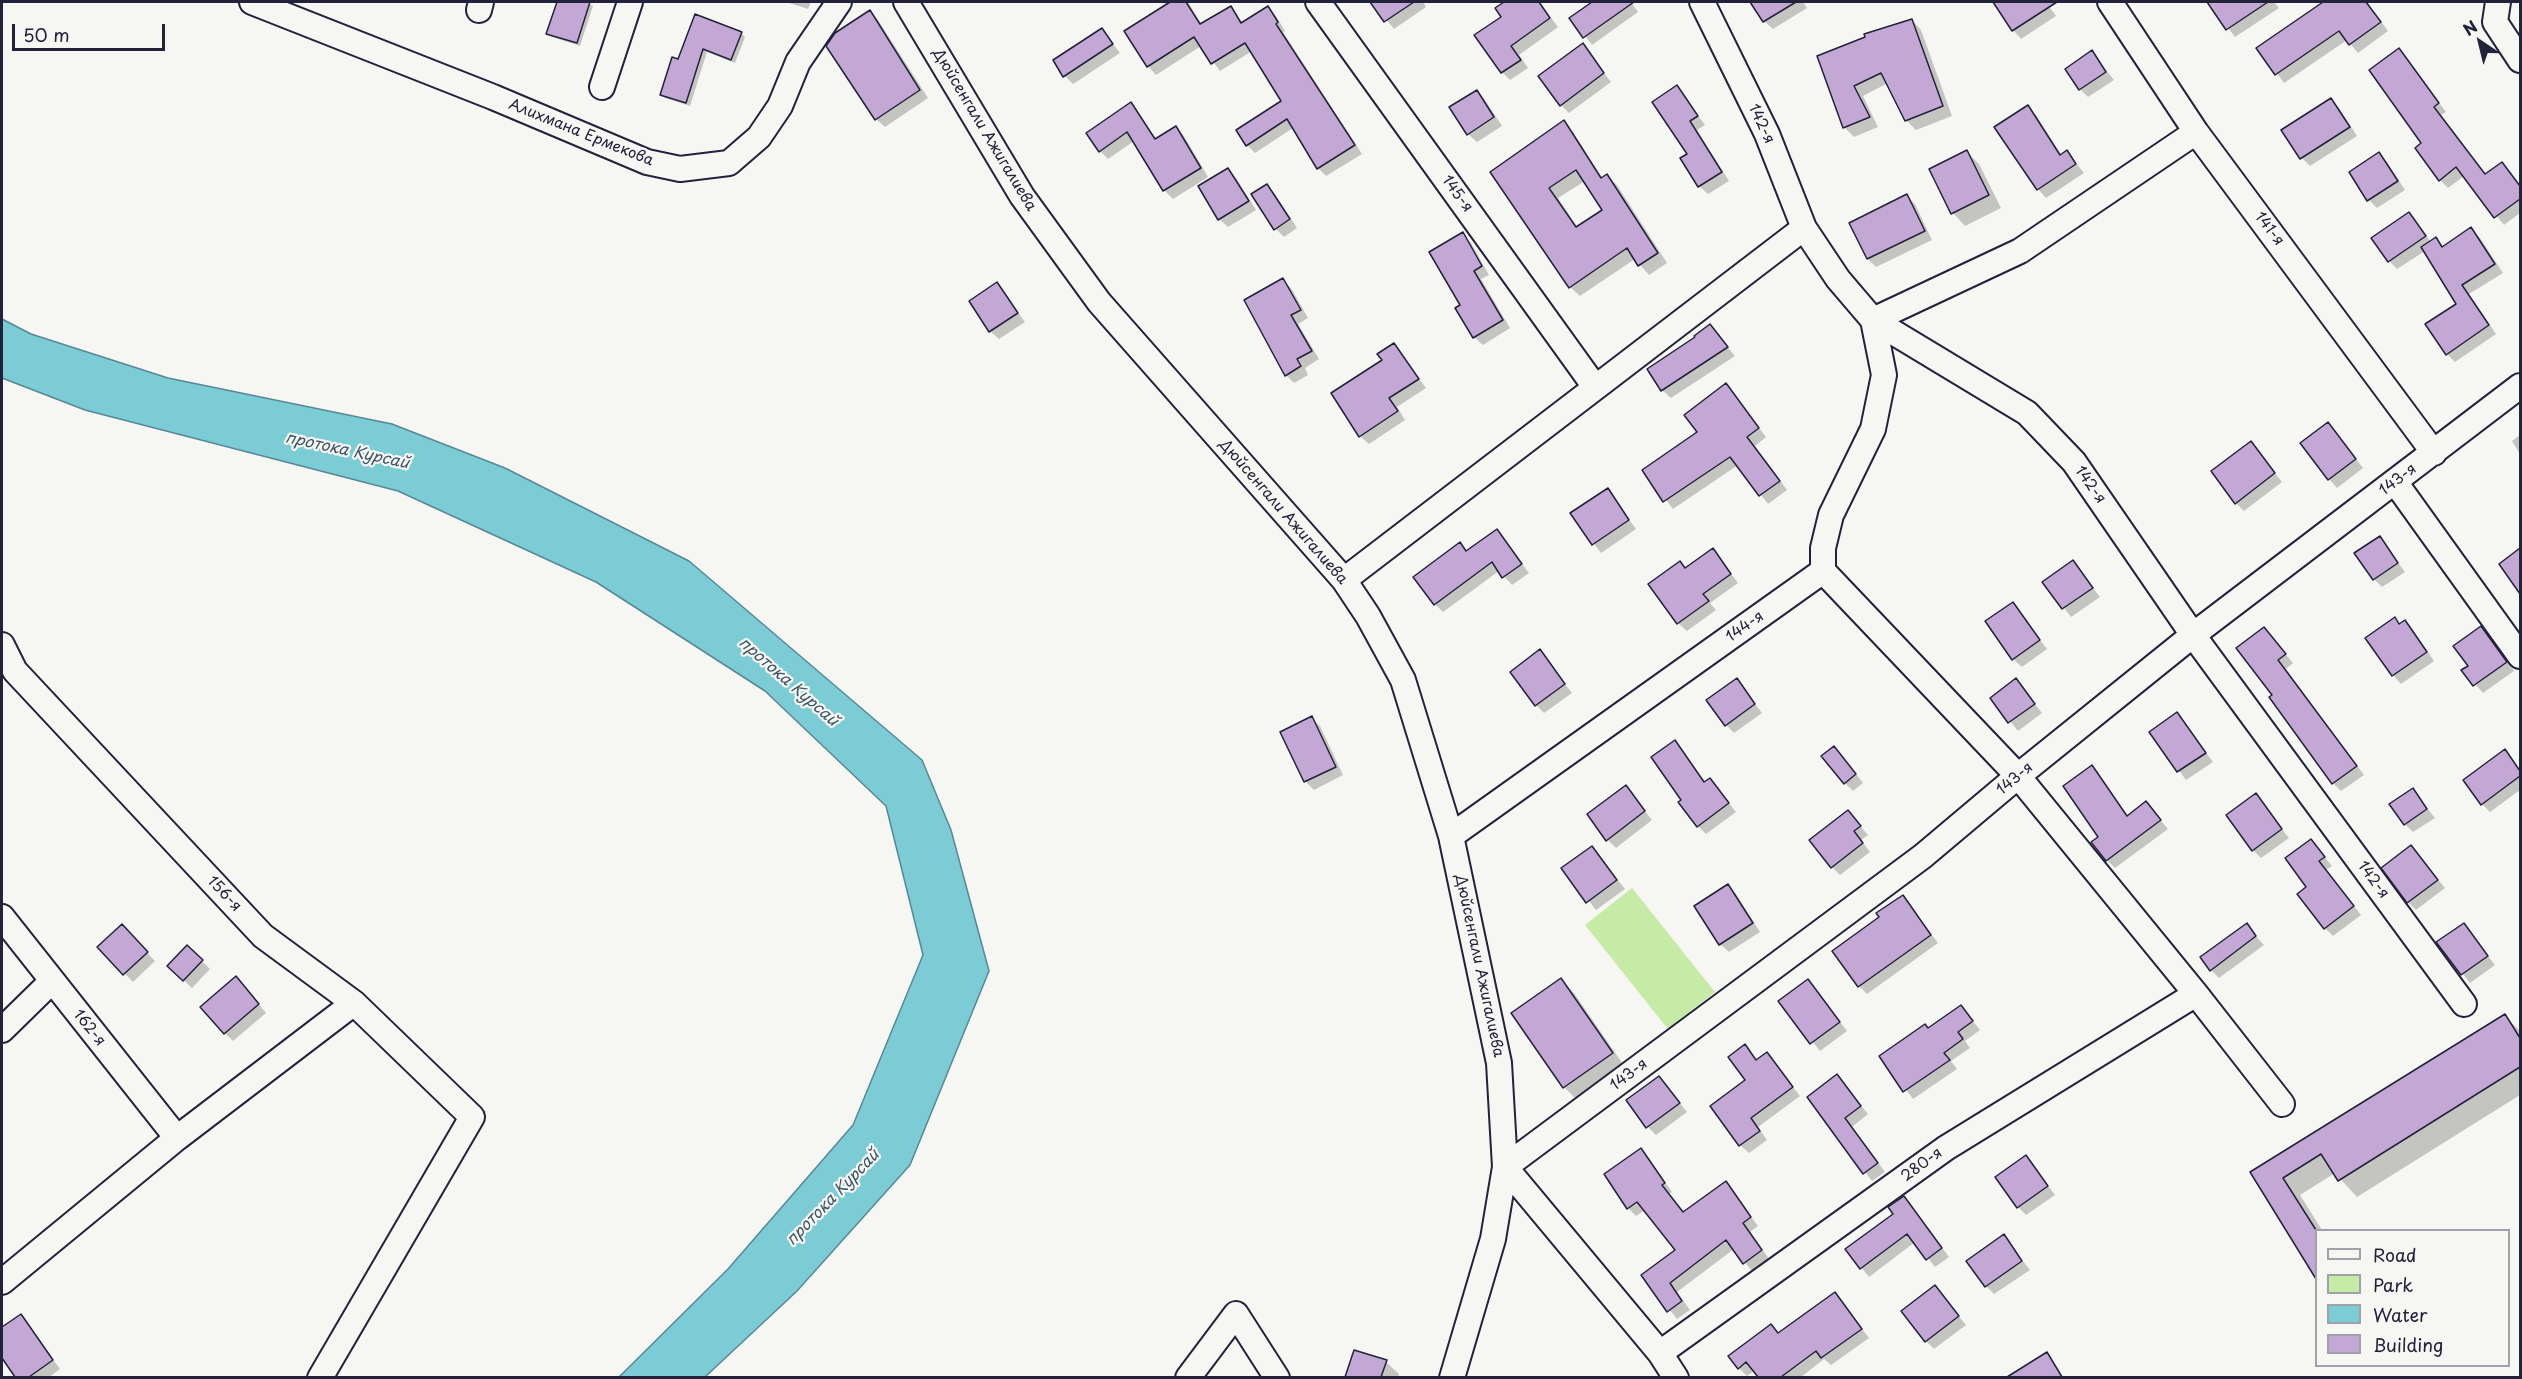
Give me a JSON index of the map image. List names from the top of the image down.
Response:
{
  "streets": {
    "street": [
      "142-я",
      "Дюйсенгали Ажигалиева",
      "Алихмана Ермекова",
      "145-я",
      "141-я",
      "143-я",
      "144-я",
      "156-я",
      "162-я",
      "280-я"
    ]
  },
  "crossings": [
    ["142-я", "143-я"],
    ["Дюйсенгали Ажигалиева", "143-я"],
    ["Дюйсенгали Ажигалиева", "144-я"],
    ["141-я", "143-я"]
  ],
  "water": ["протока Курсай"],
  "legend": [
    "Road",
    "Park",
    "Water",
    "Building"
  ],
  "scale_bar": "50 m",
  "north": "top left"
}
